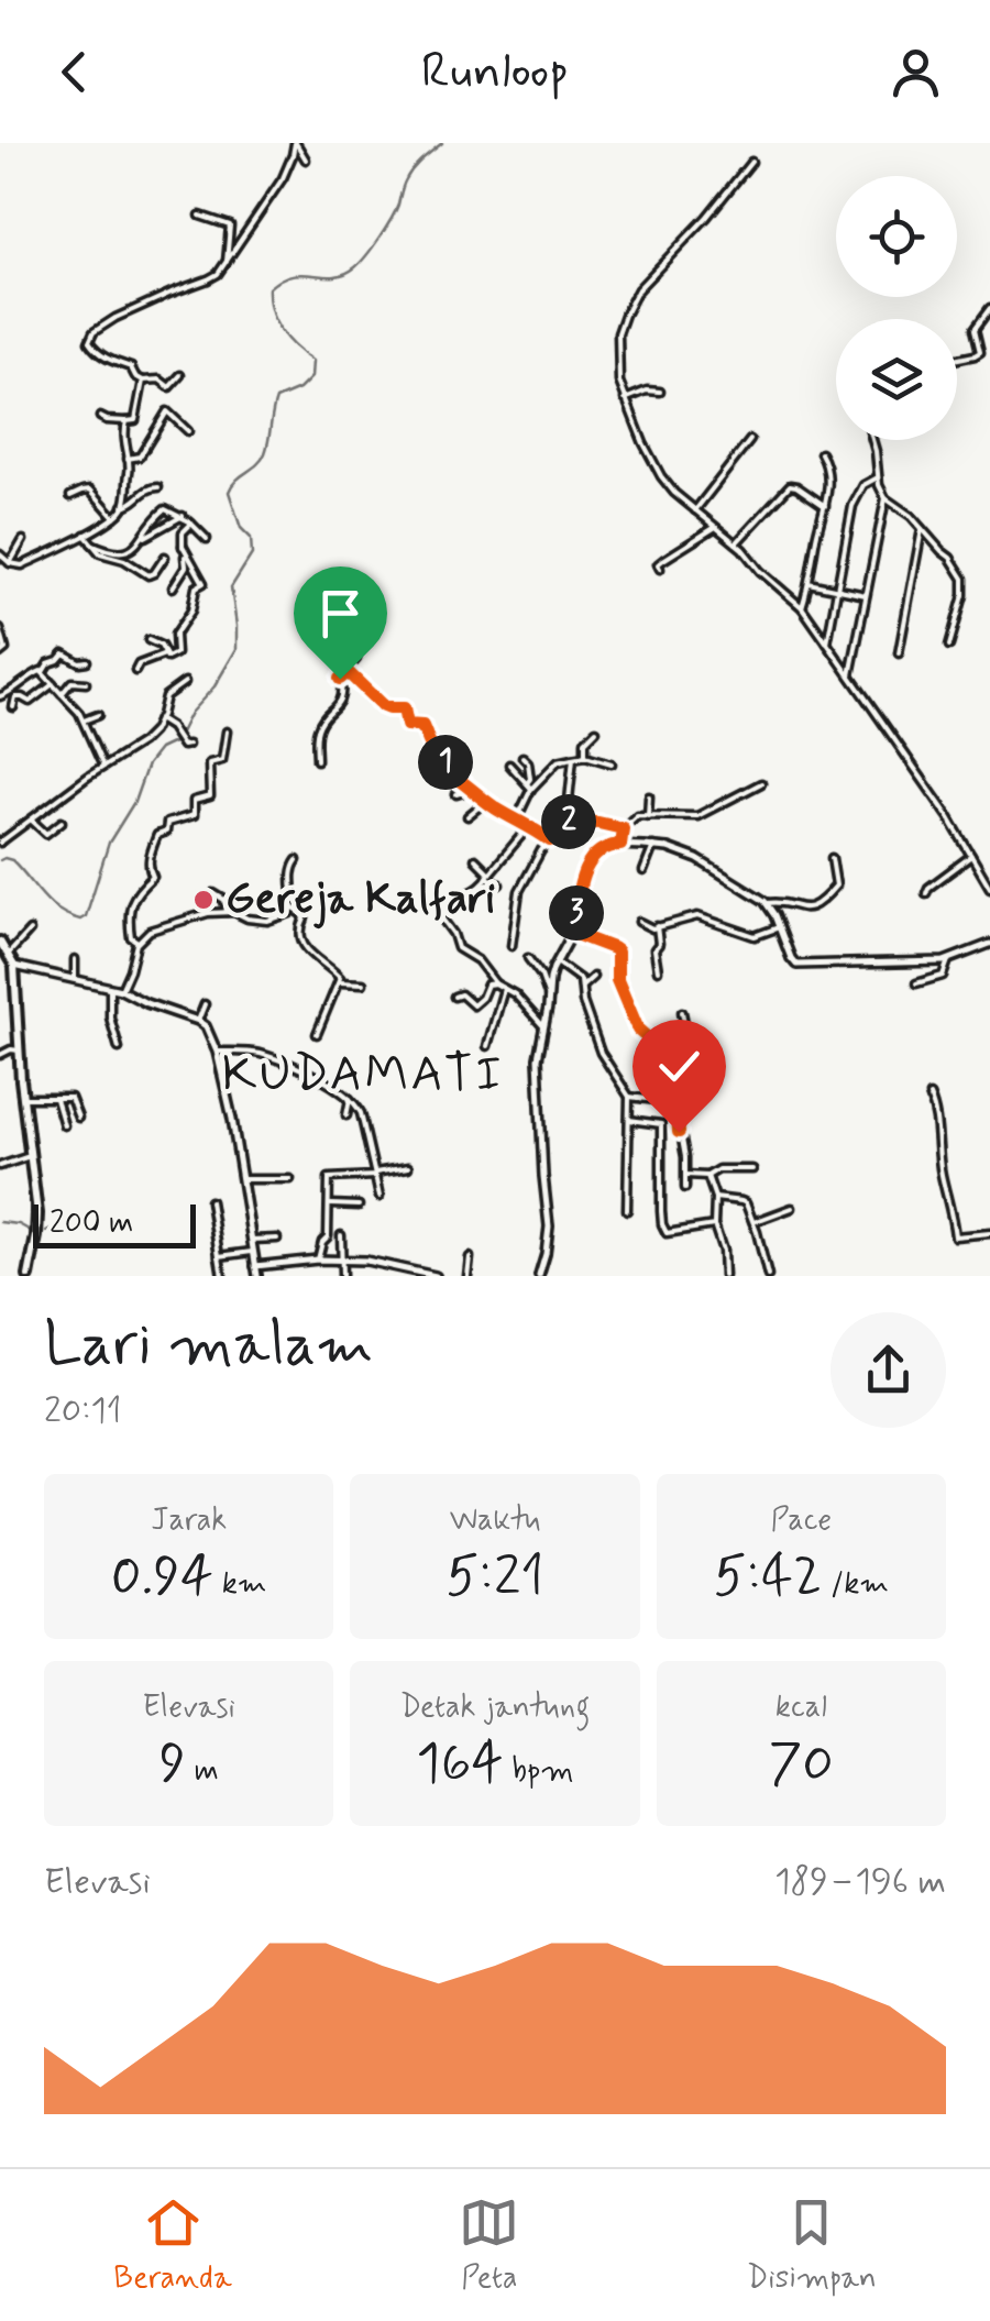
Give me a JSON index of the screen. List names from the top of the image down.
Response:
{
  "districts": ["KUDAMATI"],
  "places": ["Gereja Kalfari"],
  "scale_bar": "200 m",
  "page": {
    "header": "Runloop",
    "pins": ["1", "2", "3"],
    "scale": "200 m",
    "heading": ["Lari malam", "20:11"],
    "stats": [
      ["Jarak", "0.94 km"],
      ["Waktu", "5:21"],
      ["Pace", "5:42 /km"],
      ["Elevasi", "9 m"],
      ["Detak jantung", "164 bpm"],
      ["kcal", "70"]
    ],
    "chart": ["Elevasi", "189–196 m"],
    "tabs": ["Beranda", "Peta", "Disimpan"]
  }
}
